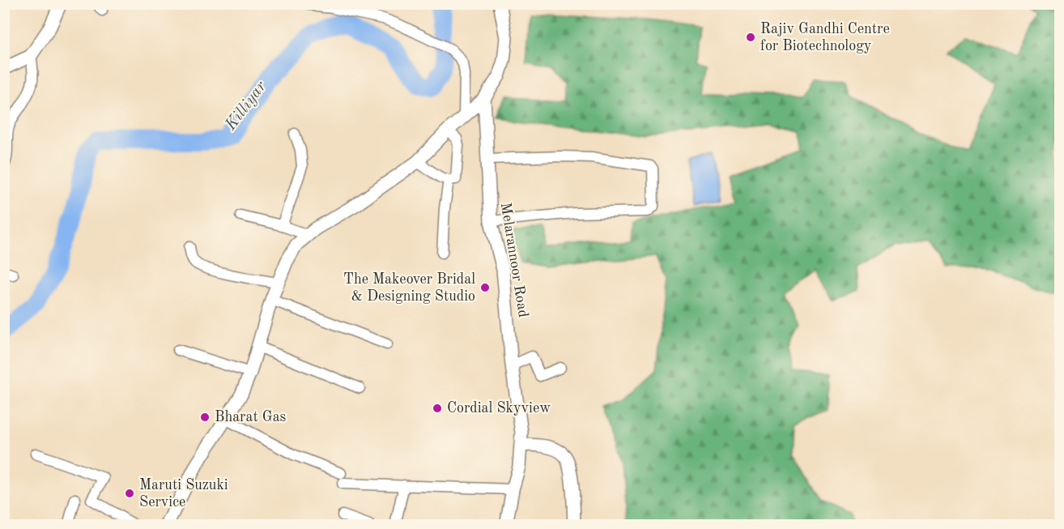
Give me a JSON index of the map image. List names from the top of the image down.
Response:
{
  "streets": {
    "street": ["Melarannoor Road"]
  },
  "water": ["Killiyar"],
  "places": [
    "Rajiv Gandhi Centre for Biotechnology",
    "The Makeover Bridal & Designing Studio",
    "Cordial Skyview",
    "Bharat Gas",
    "Maruti Suzuki Service"
  ]
}
